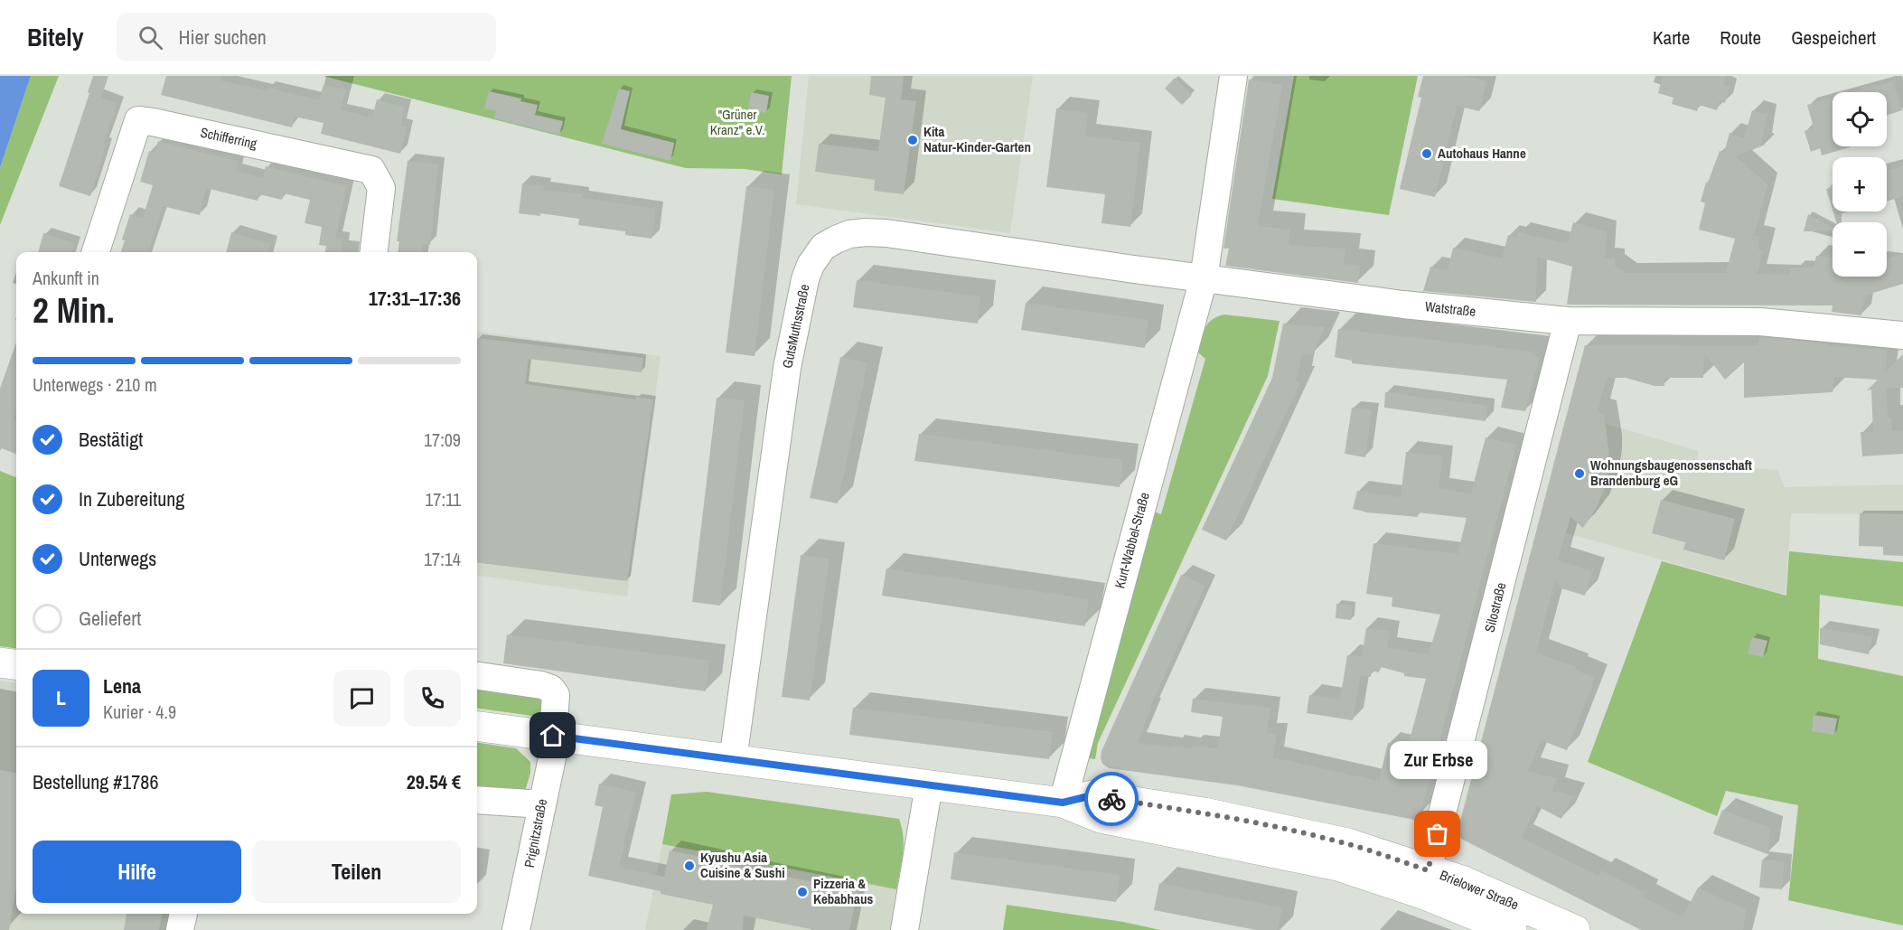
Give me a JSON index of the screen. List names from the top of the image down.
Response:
{
  "streets": {
    "main road": ["Brielower Straße"],
    "street": [
      "Schifferring",
      "Watstraße",
      "GutsMuthsstraße",
      "Kurt-Wabbel-Straße",
      "Silostraße",
      "Prignitzstraße"
    ]
  },
  "crossings": [
    ["Watstraße", "GutsMuthsstraße"],
    ["Watstraße", "Kurt-Wabbel-Straße"],
    ["Watstraße", "Silostraße"],
    ["GutsMuthsstraße", "Kurt-Wabbel-Straße"],
    ["GutsMuthsstraße", "Brielower Straße"],
    ["Kurt-Wabbel-Straße", "Brielower Straße"],
    ["Silostraße", "Brielower Straße"],
    ["Prignitzstraße", "Brielower Straße"]
  ],
  "parks": ["\"Grüner Kranz\" e.V."],
  "places": [
    "Kita Natur-Kinder-Garten",
    "Autohaus Hanne",
    "Wohnungsbaugenossenschaft Brandenburg eG",
    "Zur Erbse",
    "Kyushu Asia Cuisine & Sushi",
    "Pizzeria & Kebabhaus"
  ],
  "page": {
    "header": "Bitely",
    "search": "Hier suchen",
    "nav": ["Karte", "Route", "Gespeichert"],
    "map_buttons": ["+", "−"],
    "heading": ["2 Min.", "Ankunft in", "17:31–17:36"],
    "panel": [
      "Lena",
      "Kurier · 4.9",
      "Bestellung #1786",
      "29.54 €"
    ],
    "bar": "Unterwegs · 210 m",
    "list": [
      ["Bestätigt", "17:09"],
      ["In Zubereitung", "17:11"],
      ["Unterwegs", "17:14"],
      "Geliefert"
    ],
    "round": "L",
    "bubble": "Zur Erbse",
    "buttons": ["Hilfe", "Teilen"]
  }
}
